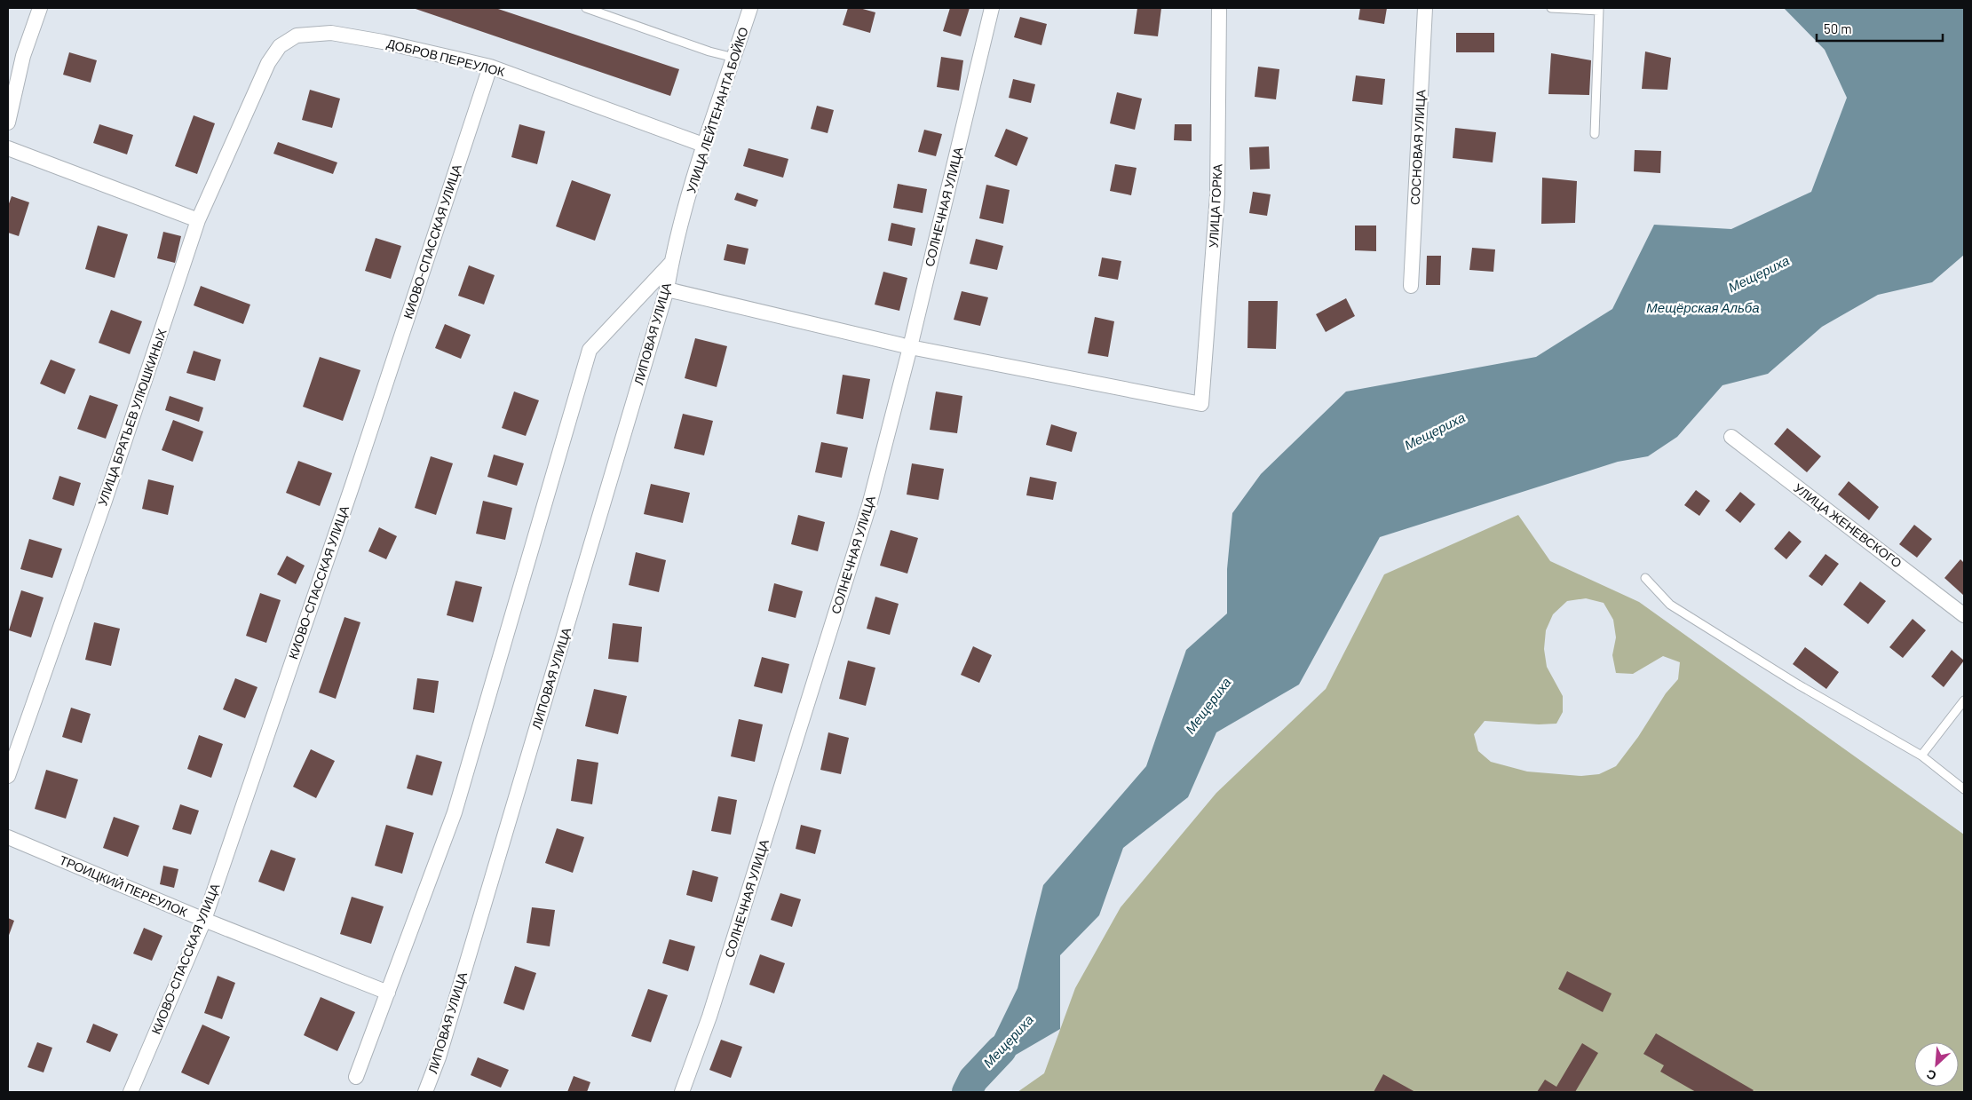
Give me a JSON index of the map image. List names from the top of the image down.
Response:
{
  "streets": {
    "street": [
      "ДОБРОВ ПЕРЕУЛОК",
      "УЛИЦА ЛЕЙТЕНАНТА БОЙКО",
      "СОСНОВАЯ УЛИЦА",
      "УЛИЦА ГОРКА",
      "СОЛНЕЧНАЯ УЛИЦА",
      "КИОВО-СПАССКАЯ УЛИЦА",
      "ЛИПОВАЯ УЛИЦА",
      "УЛИЦА БРАТЬЕВ УЛЮШКИНЫХ",
      "УЛИЦА ЖЕНЕВСКОГО",
      "ТРОИЦКИЙ ПЕРЕУЛОК"
    ]
  },
  "crossings": [
    ["ДОБРОВ ПЕРЕУЛОК", "УЛИЦА ЛЕЙТЕНАНТА БОЙКО"],
    ["ДОБРОВ ПЕРЕУЛОК", "КИОВО-СПАССКАЯ УЛИЦА"],
    ["ДОБРОВ ПЕРЕУЛОК", "УЛИЦА БРАТЬЕВ УЛЮШКИНЫХ"],
    ["УЛИЦА ЛЕЙТЕНАНТА БОЙКО", "ЛИПОВАЯ УЛИЦА"],
    ["УЛИЦА ГОРКА", "СОЛНЕЧНАЯ УЛИЦА"],
    ["КИОВО-СПАССКАЯ УЛИЦА", "ТРОИЦКИЙ ПЕРЕУЛОК"]
  ],
  "water": ["Мещериха", "Мещёрская Альба"],
  "scale_bar": "50 m",
  "north": "bottom left"
}
